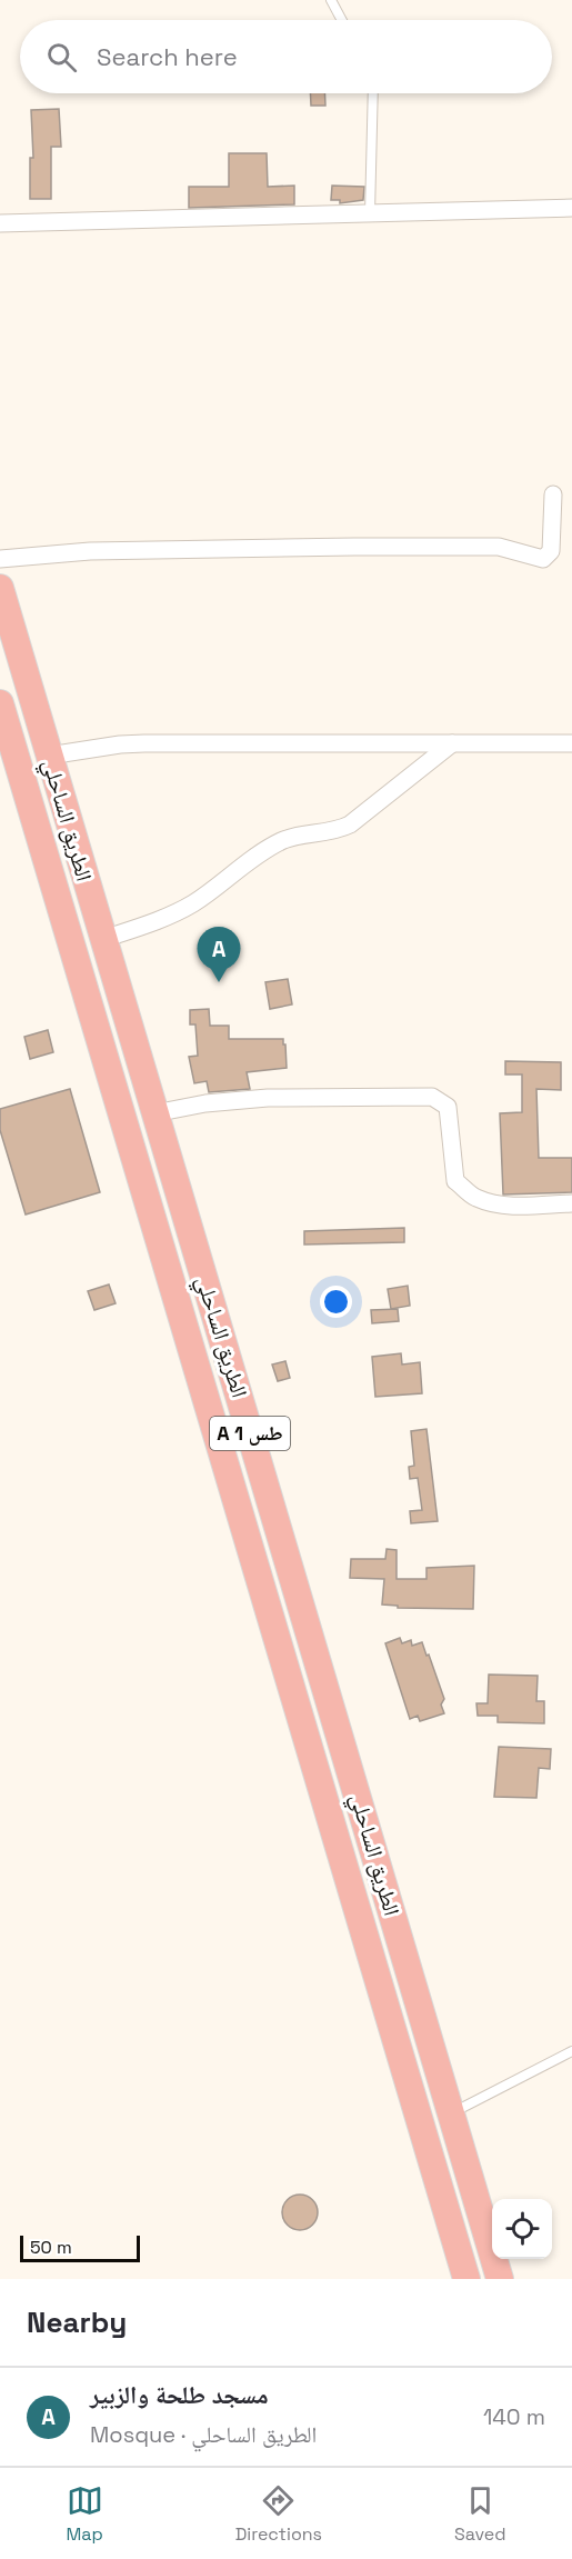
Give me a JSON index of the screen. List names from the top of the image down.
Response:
{
  "streets": {
    "highway": ["الطريق الساحلي", "A 1 طس"]
  },
  "scale_bar": "50 m",
  "page": {
    "search": "Search here",
    "pins": "A",
    "scale": "50 m",
    "heading": "Nearby",
    "list": [
      {
        "mark": "A",
        "name": "مسجد طلحة والزبير",
        "note": "Mosque · الطريق الساحلي",
        "value": "140 m"
      }
    ],
    "nav": ["Map", "Directions", "Saved"]
  }
}
